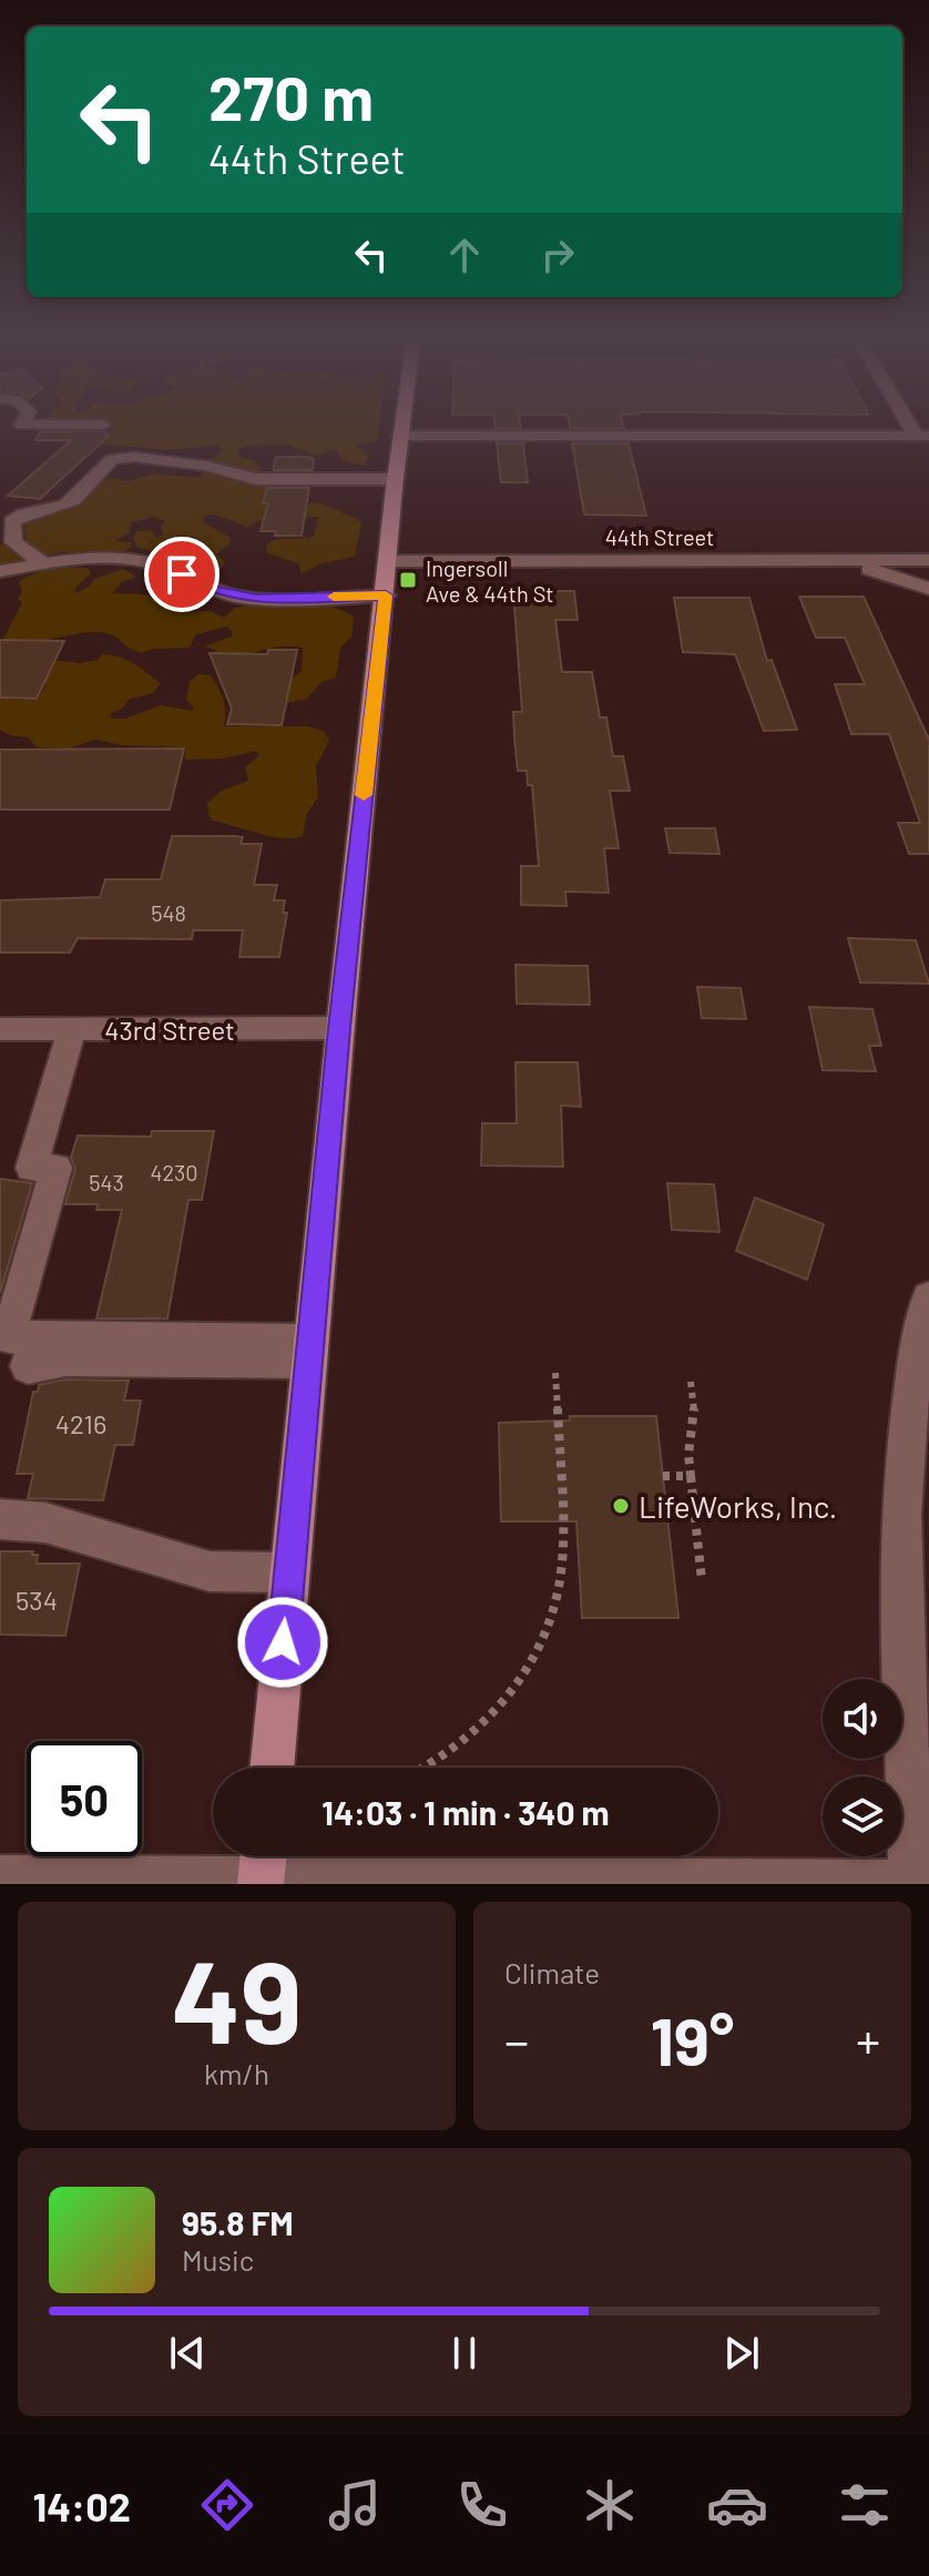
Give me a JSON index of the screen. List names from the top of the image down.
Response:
{
  "streets": {
    "street": ["44th Street", "43rd Street"]
  },
  "places": {
    "transit": ["Ingersoll Ave & 44th St"],
    "other": ["LifeWorks, Inc."]
  },
  "house_numbers": [
    "548",
    "4230",
    "543",
    "4216",
    "534"
  ],
  "page": {
    "turn": ["270 m", "44th Street"],
    "limit": "50",
    "trip": "14:03 · 1 min · 340 m",
    "tile": [
      ["49", "km/h"],
      "Climate"
    ],
    "heat": ["−", "19°", "+"],
    "song": ["95.8 FM", "Music"],
    "tabs": "14:02"
  }
}
